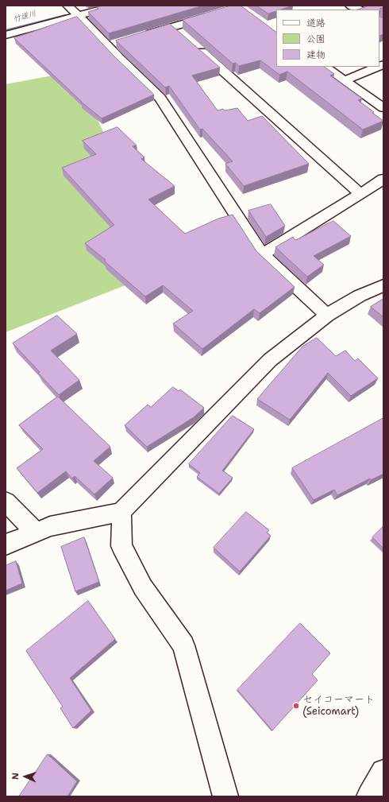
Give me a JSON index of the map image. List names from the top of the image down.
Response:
{
  "water": ["竹道川"],
  "places": ["セイコーマート (Seicomart)"],
  "legend": ["道路", "公園", "建物"],
  "north": "left"
}
